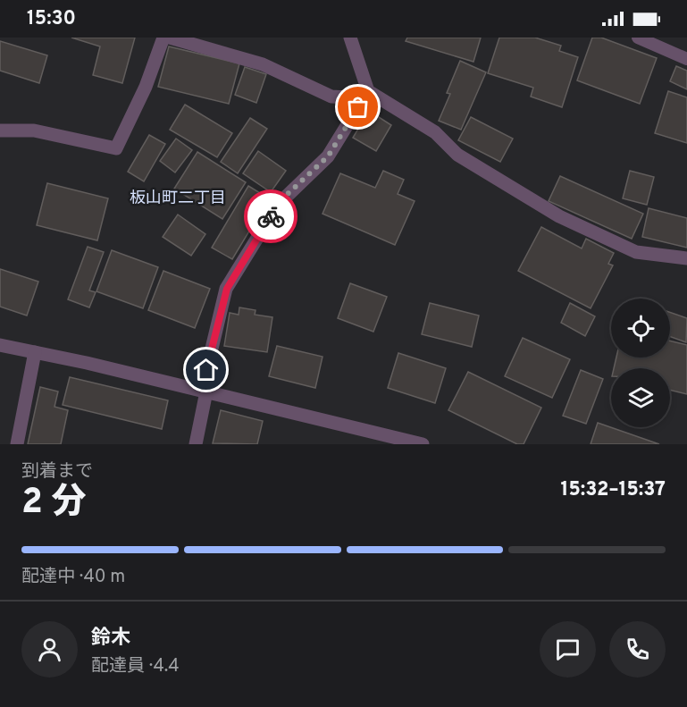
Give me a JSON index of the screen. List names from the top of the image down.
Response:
{
  "districts": ["板山町二丁目"],
  "page": {
    "status": "15:30",
    "heading": ["2 分", "到着まで", "15:32–15:37"],
    "panel": ["鈴木", "配達員 · 4.4"],
    "bar": "配達中 · 40 m"
  }
}
